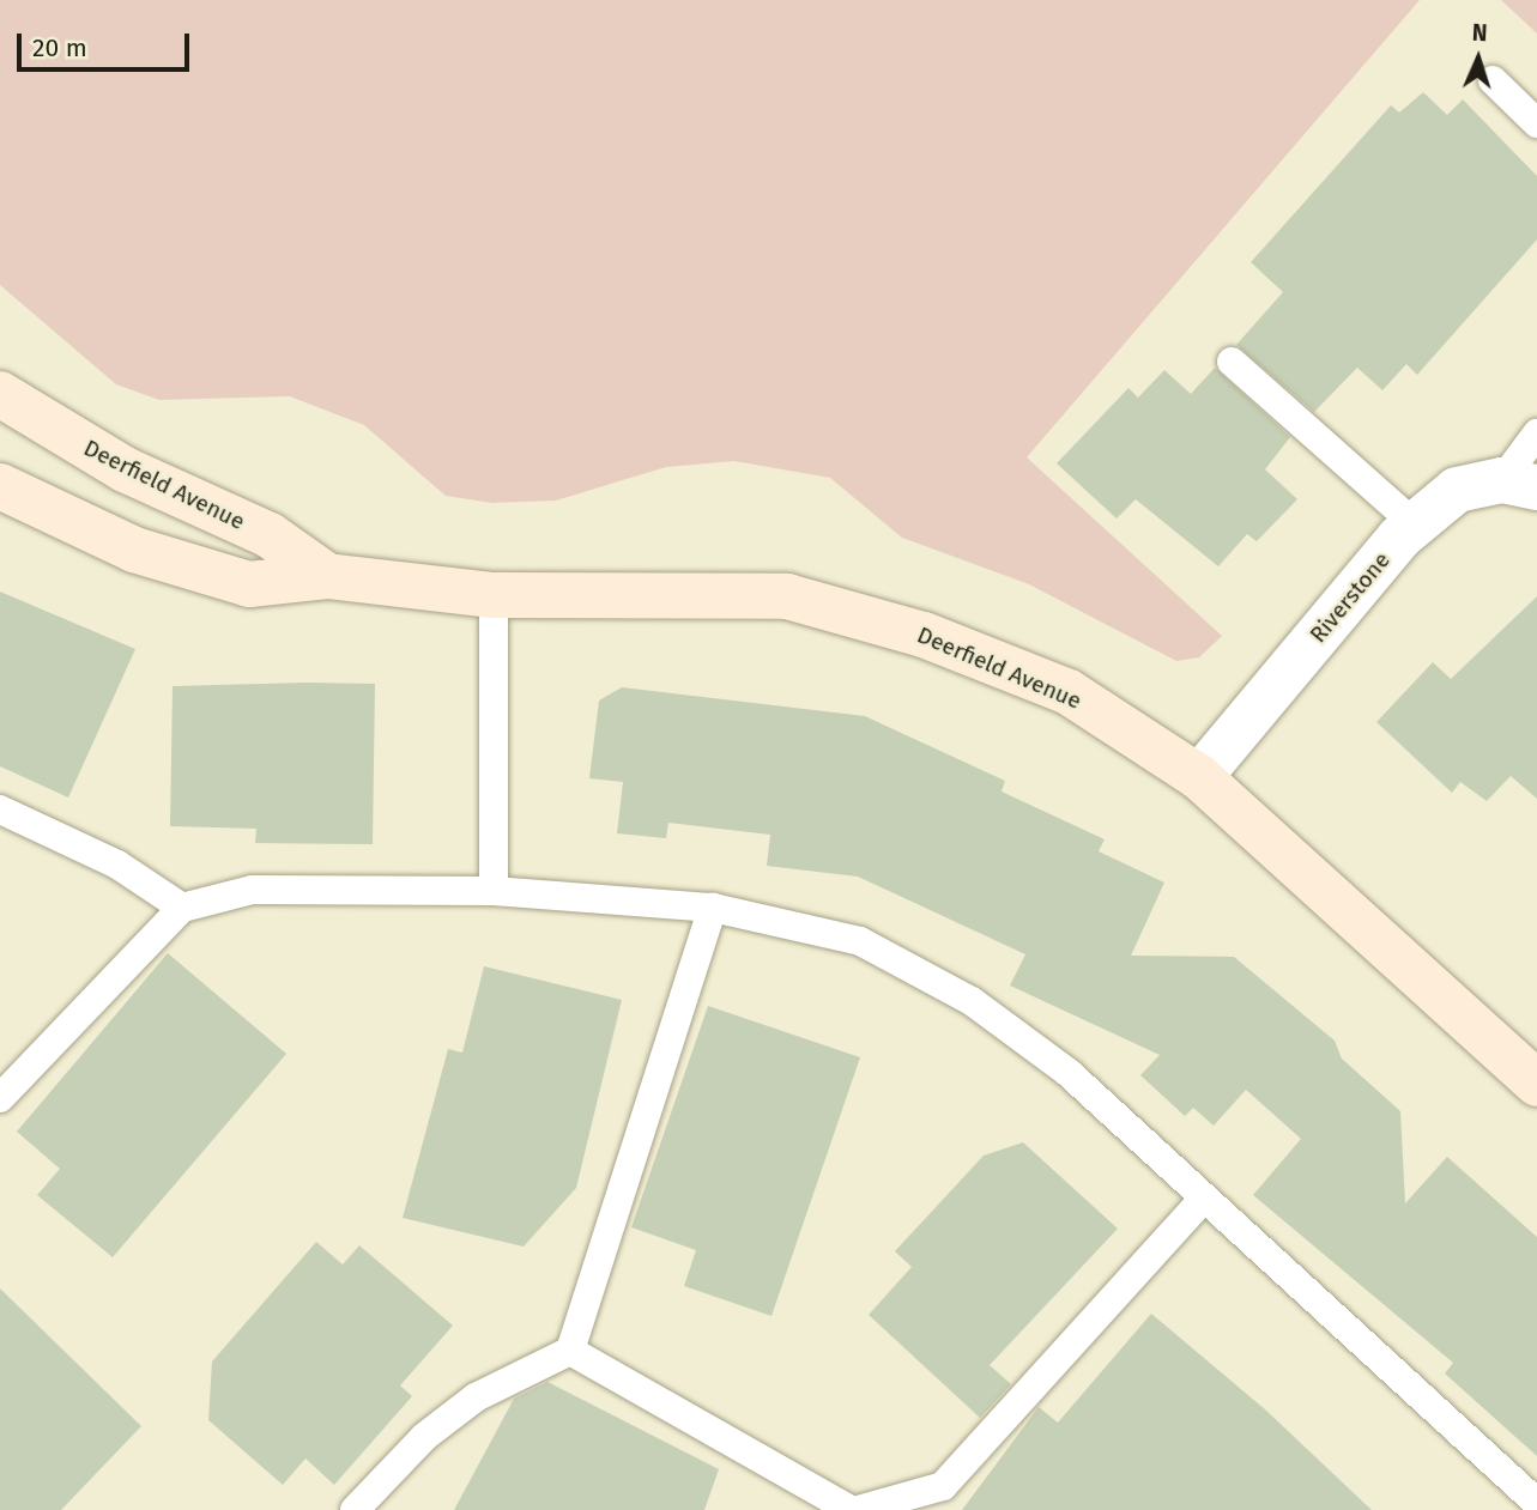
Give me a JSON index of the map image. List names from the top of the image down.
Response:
{
  "streets": {
    "street": ["Deerfield Avenue", "Riverstone"]
  },
  "crossings": [
    ["Deerfield Avenue", "Riverstone"]
  ],
  "scale_bar": "20 m",
  "north": "top"
}
